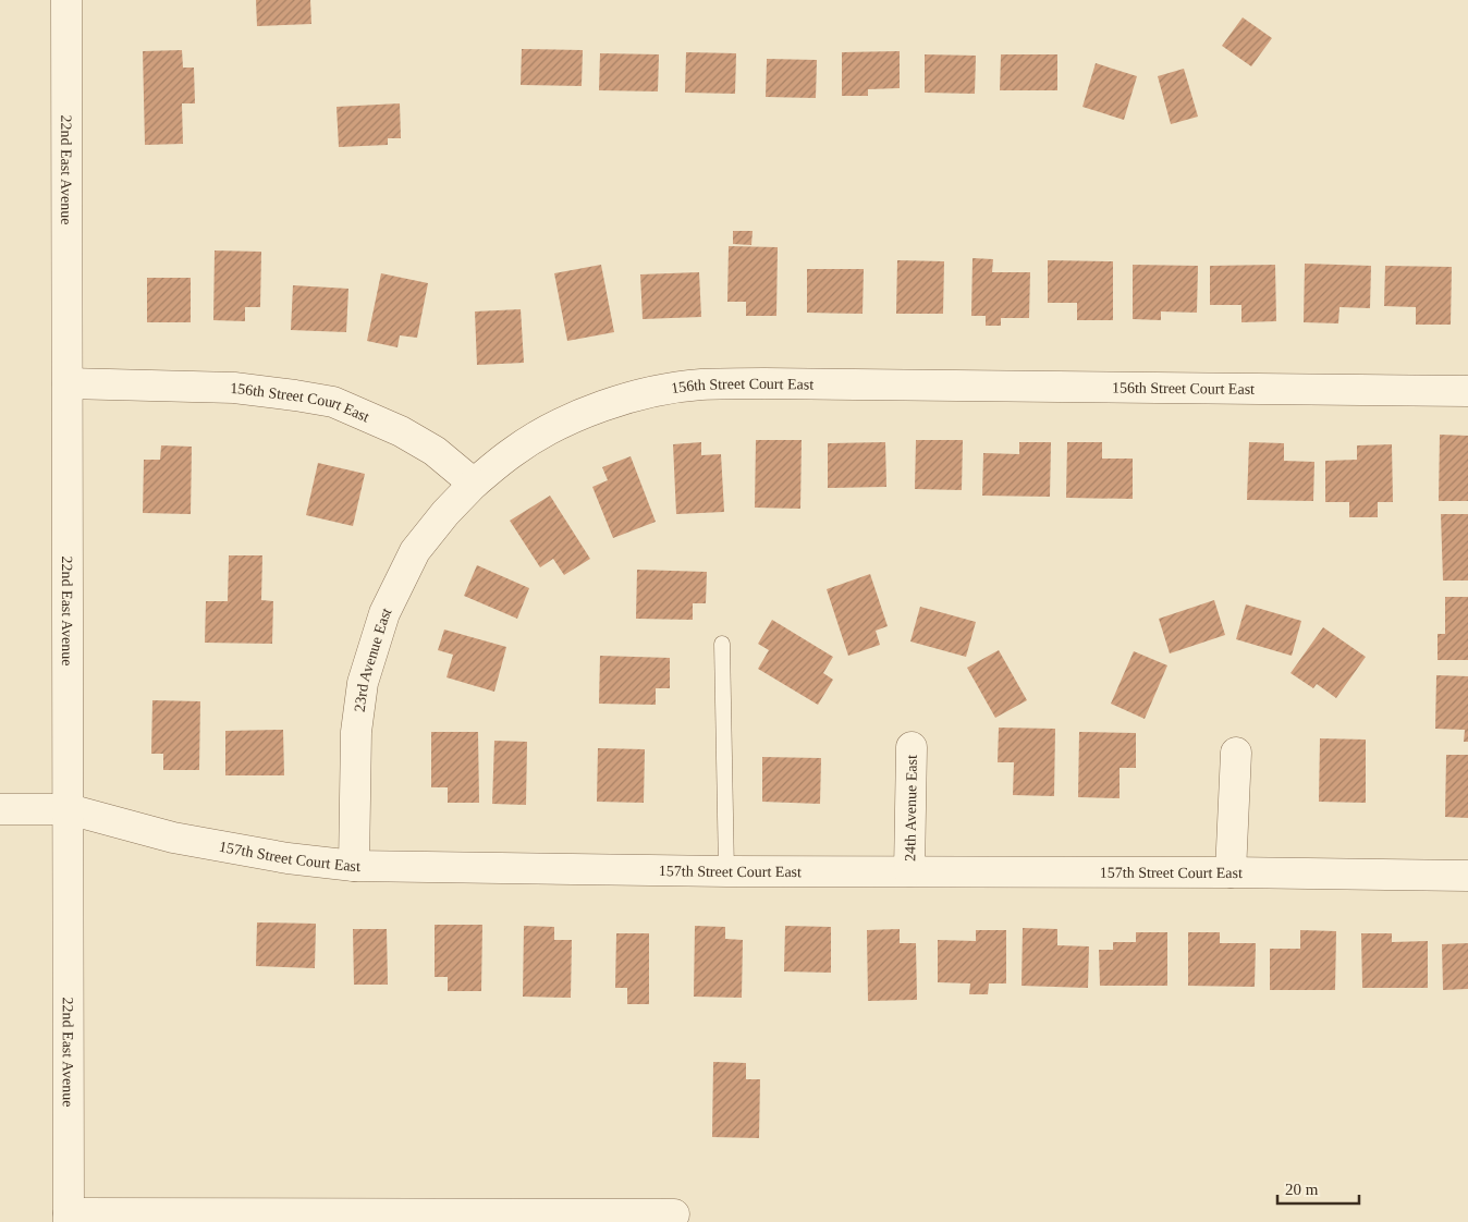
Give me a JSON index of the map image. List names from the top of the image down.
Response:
{
  "streets": {
    "street": [
      "22nd East Avenue",
      "156th Street Court East",
      "23rd Avenue East",
      "24th Avenue East",
      "157th Street Court East"
    ]
  },
  "crossings": [
    ["22nd East Avenue", "156th Street Court East"],
    ["22nd East Avenue", "157th Street Court East"],
    ["156th Street Court East", "23rd Avenue East"],
    ["23rd Avenue East", "157th Street Court East"],
    ["24th Avenue East", "157th Street Court East"]
  ],
  "scale_bar": "20 m"
}
